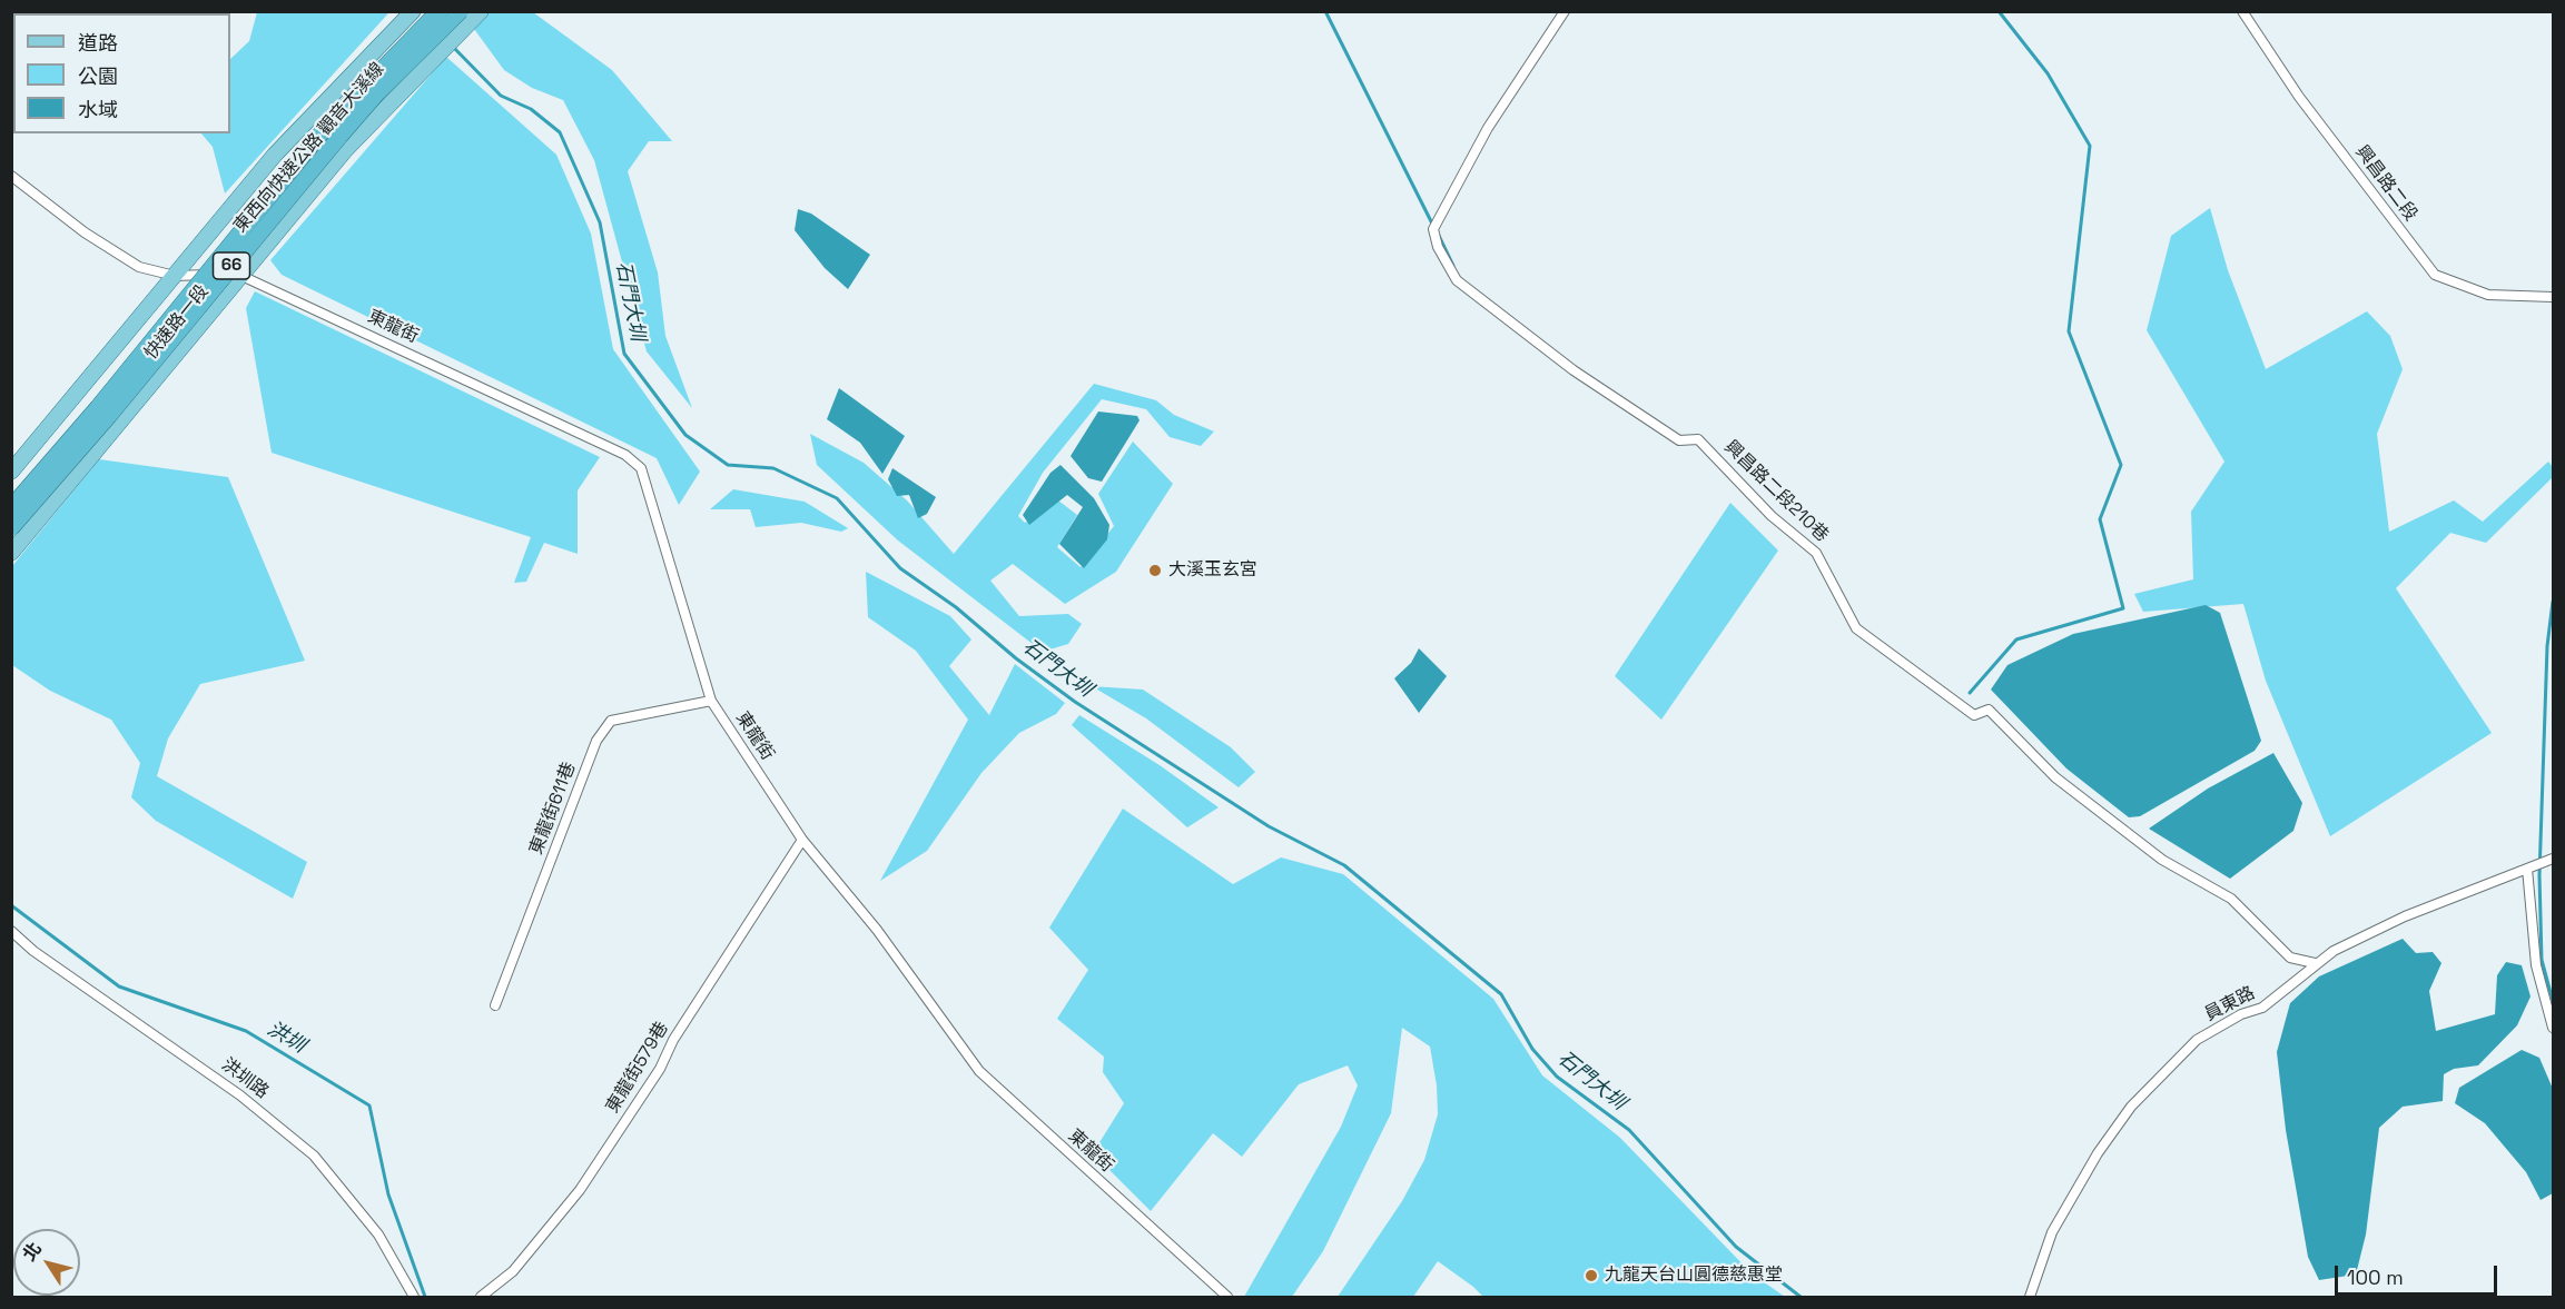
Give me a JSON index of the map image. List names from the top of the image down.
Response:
{
  "streets": {
    "highway": ["東西向快速公路 觀音大溪線", "66"],
    "main road": ["快速路一段"],
    "street": [
      "興昌路二段",
      "東龍街",
      "興昌路二段210巷",
      "東龍街611巷",
      "員東路",
      "東龍街579巷",
      "洪圳路"
    ]
  },
  "crossings": [
    ["快速路一段", "東龍街"],
    ["東龍街", "東龍街611巷"],
    ["東龍街", "東龍街579巷"],
    ["興昌路二段210巷", "員東路"]
  ],
  "water": ["石門大圳", "洪圳"],
  "places": ["大溪玉玄宮", "九龍天台山圓德慈惠堂"],
  "legend": ["道路", "公園", "水域"],
  "scale_bar": "100 m",
  "north": "top left"
}
